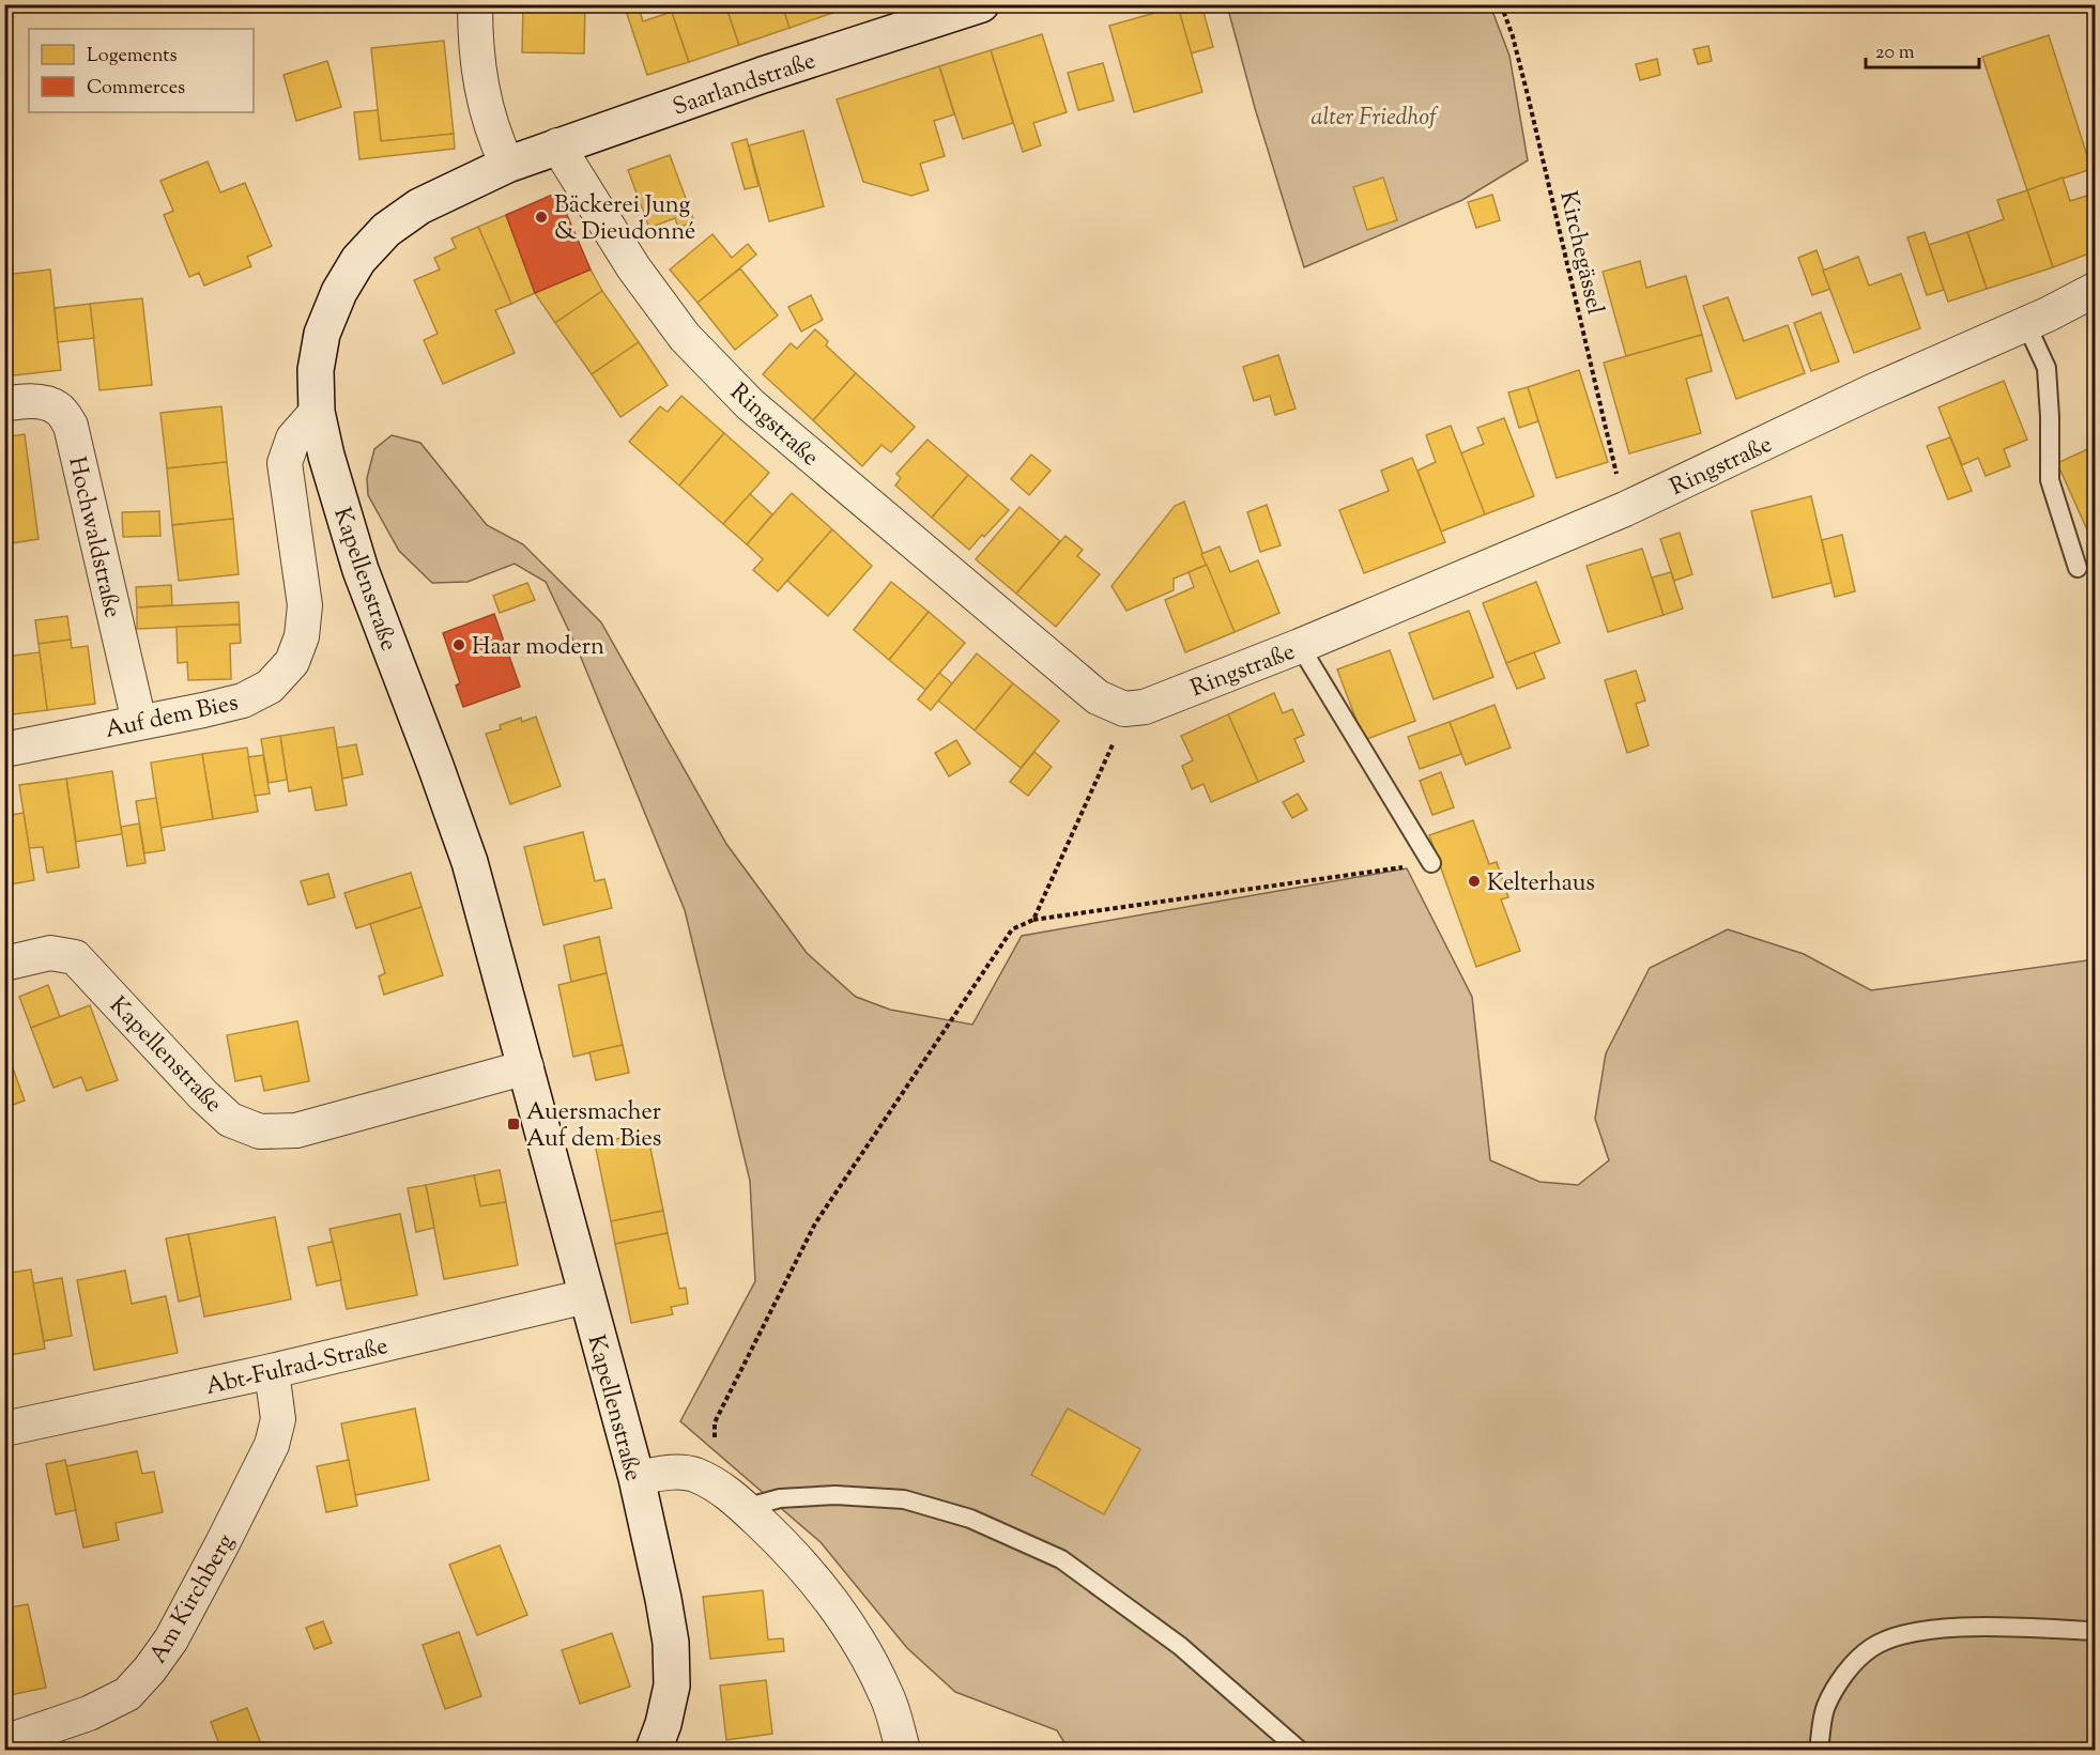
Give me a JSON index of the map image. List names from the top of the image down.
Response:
{
  "streets": {
    "street": [
      "Saarlandstraße",
      "Ringstraße",
      "Hochwaldstraße",
      "Kapellenstraße",
      "Auf dem Bies",
      "Abt-Fulrad-Straße",
      "Am Kirchberg"
    ],
    "path": ["Kirchegässel"]
  },
  "crossings": [
    ["Saarlandstraße", "Ringstraße"],
    ["Saarlandstraße", "Kapellenstraße"],
    ["Kirchegässel", "Ringstraße"],
    ["Hochwaldstraße", "Auf dem Bies"],
    ["Kapellenstraße", "Auf dem Bies"],
    ["Kapellenstraße", "Abt-Fulrad-Straße"],
    ["Abt-Fulrad-Straße", "Am Kirchberg"]
  ],
  "parks": ["alter Friedhof"],
  "places": {
    "other": ["Bäckerei Jung & Dieudonné", "Haar modern", "Kelterhaus"],
    "transit": ["Auersmacher Auf dem Bies"]
  },
  "legend": ["Logements", "Commerces"],
  "scale_bar": "20 m"
}
